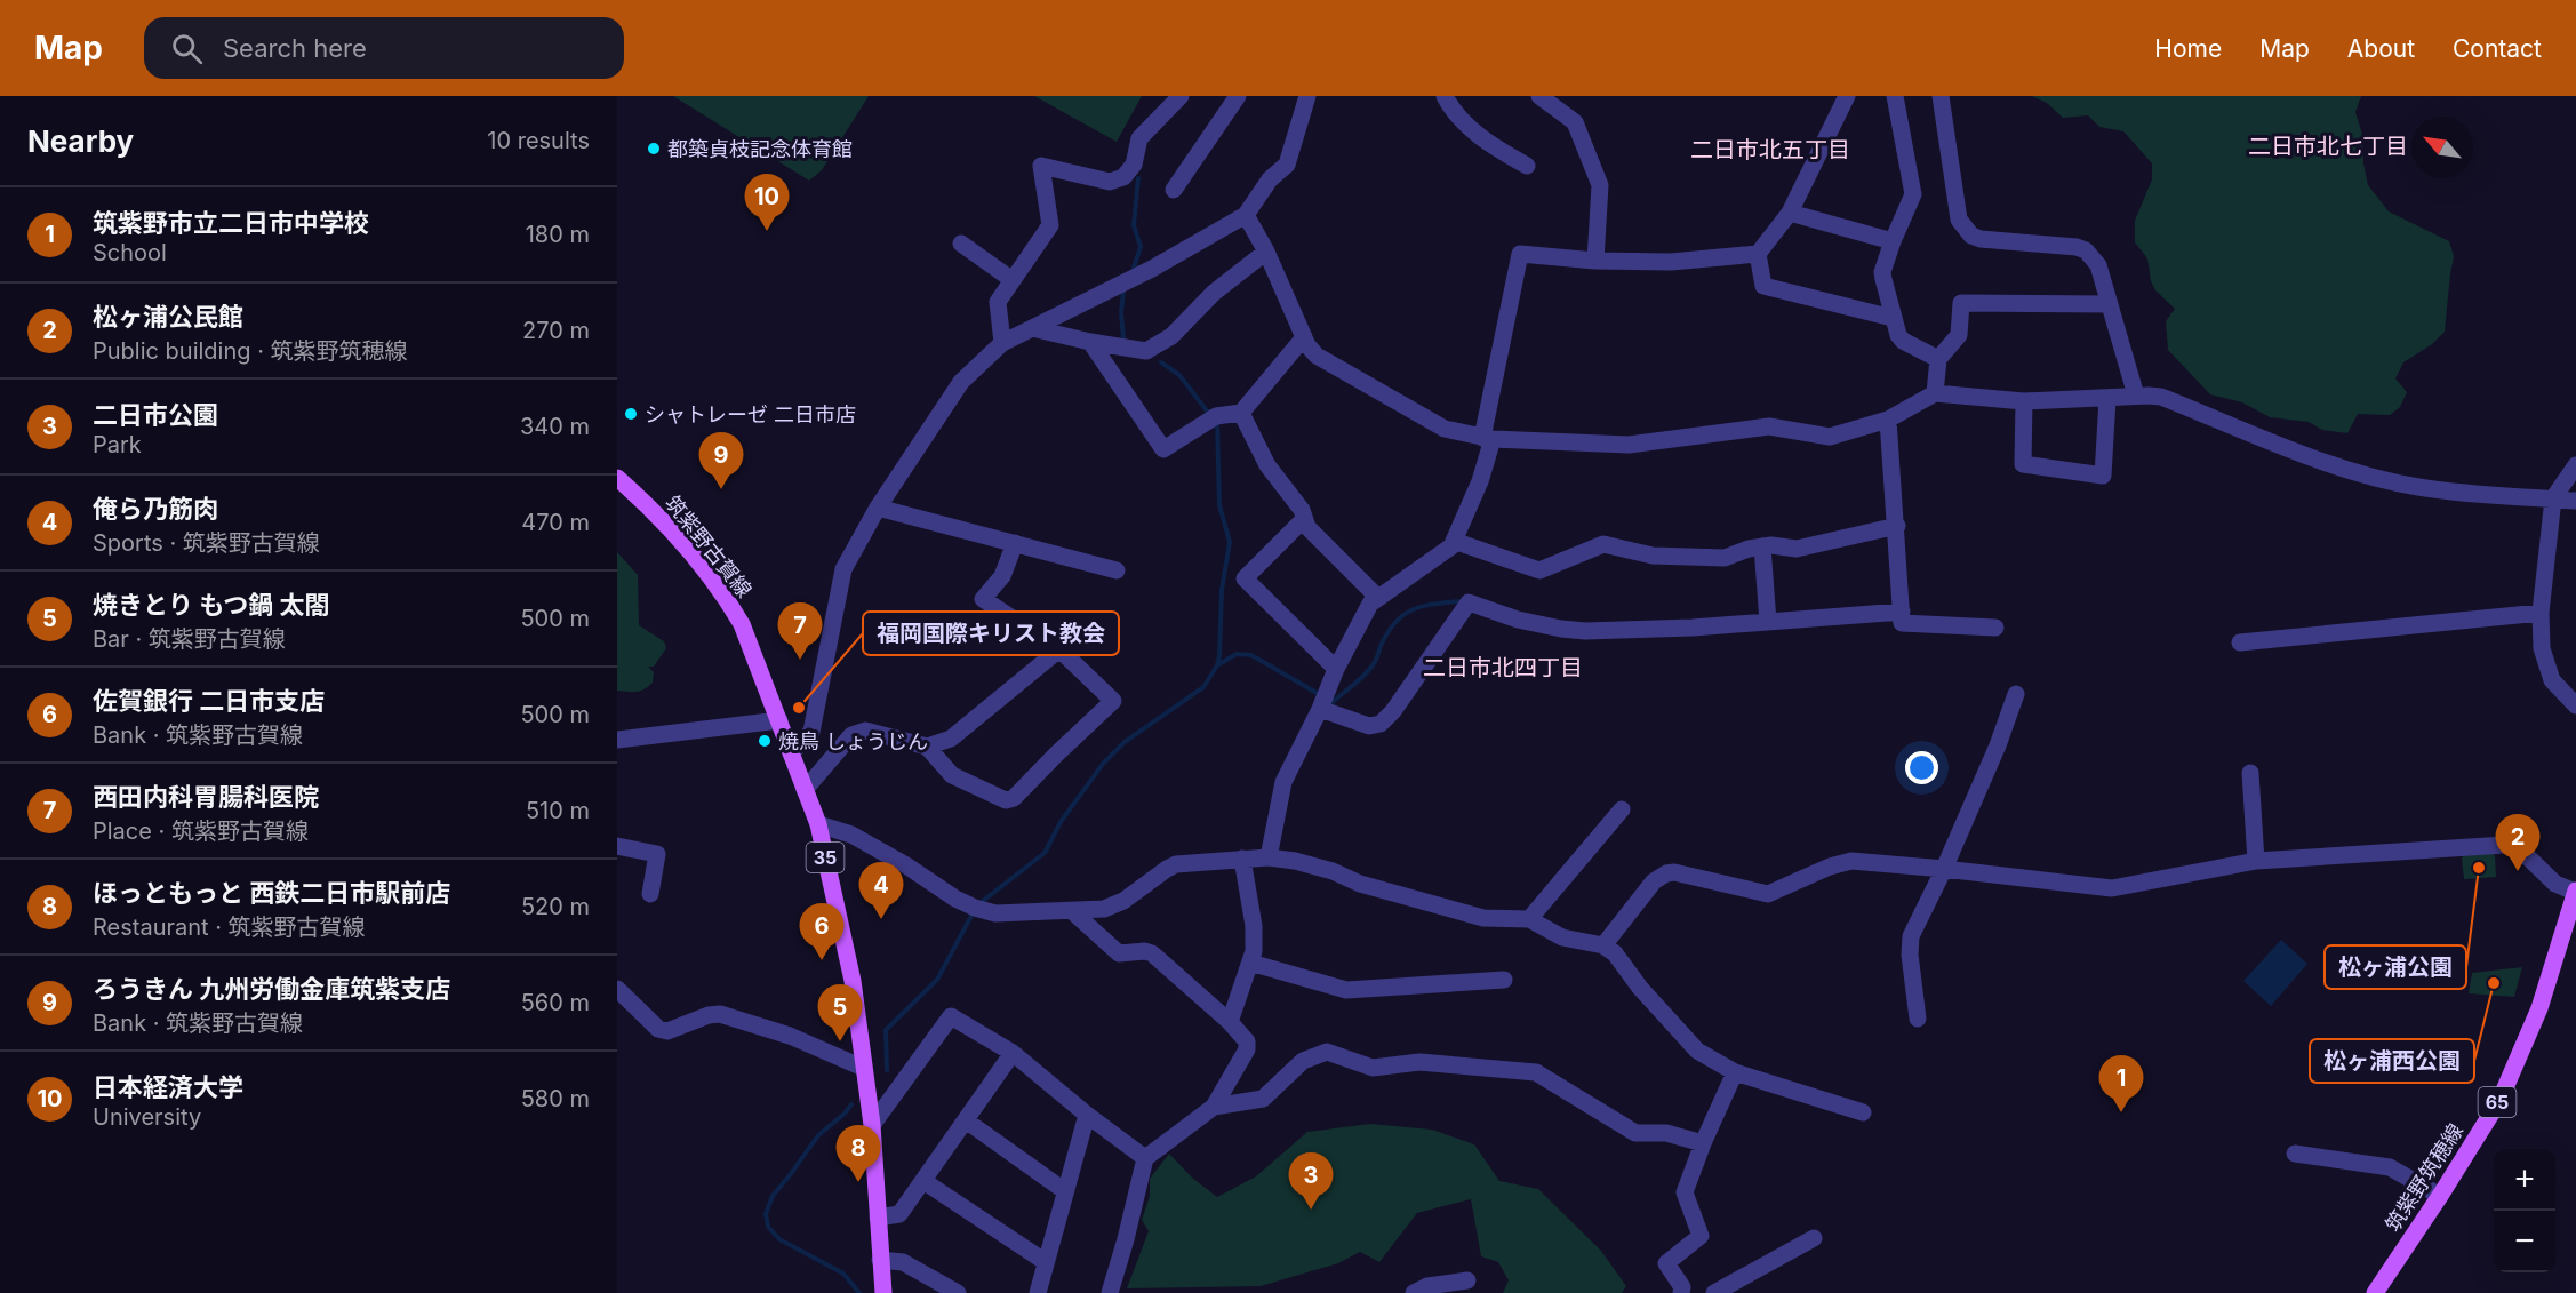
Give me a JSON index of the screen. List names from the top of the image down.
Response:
{
  "streets": {
    "main road": [
      "筑紫野古賀線",
      "35",
      "65",
      "筑紫野筑穂線"
    ]
  },
  "districts": ["二日市北七丁目", "二日市北五丁目", "二日市北四丁目"],
  "places": [
    "都築貞枝記念体育館",
    "シャトレーゼ 二日市店",
    "福岡国際キリスト教会",
    "焼鳥 しょうじん",
    "松ヶ浦公園",
    "松ヶ浦西公園"
  ],
  "north": "top left",
  "page": {
    "header": "Map",
    "search": "Search here",
    "nav": [
      "Home",
      "Map",
      "About",
      "Contact"
    ],
    "heading": ["Nearby", "10 results"],
    "pins": [
      "10",
      "9",
      "7",
      "2",
      "4",
      "6",
      "5",
      "1",
      "8",
      "3"
    ],
    "list": [
      {
        "mark": "1",
        "name": "筑紫野市立二日市中学校",
        "note": "School",
        "value": "180 m"
      },
      {
        "mark": "2",
        "name": "松ヶ浦公民館",
        "note": "Public building · 筑紫野筑穂線",
        "value": "270 m"
      },
      {
        "mark": "3",
        "name": "二日市公園",
        "note": "Park",
        "value": "340 m"
      },
      {
        "mark": "4",
        "name": "俺ら乃筋肉",
        "note": "Sports · 筑紫野古賀線",
        "value": "470 m"
      },
      {
        "mark": "5",
        "name": "焼きとり もつ鍋 太閤",
        "note": "Bar · 筑紫野古賀線",
        "value": "500 m"
      },
      {
        "mark": "6",
        "name": "佐賀銀行 二日市支店",
        "note": "Bank · 筑紫野古賀線",
        "value": "500 m"
      },
      {
        "mark": "7",
        "name": "西田内科胃腸科医院",
        "note": "Place · 筑紫野古賀線",
        "value": "510 m"
      },
      {
        "mark": "8",
        "name": "ほっともっと 西鉄二日市駅前店",
        "note": "Restaurant · 筑紫野古賀線",
        "value": "520 m"
      },
      {
        "mark": "9",
        "name": "ろうきん 九州労働金庫筑紫支店",
        "note": "Bank · 筑紫野古賀線",
        "value": "560 m"
      },
      {
        "mark": "10",
        "name": "日本経済大学",
        "note": "University",
        "value": "580 m"
      }
    ],
    "map_buttons": ["+", "−"]
  }
}
